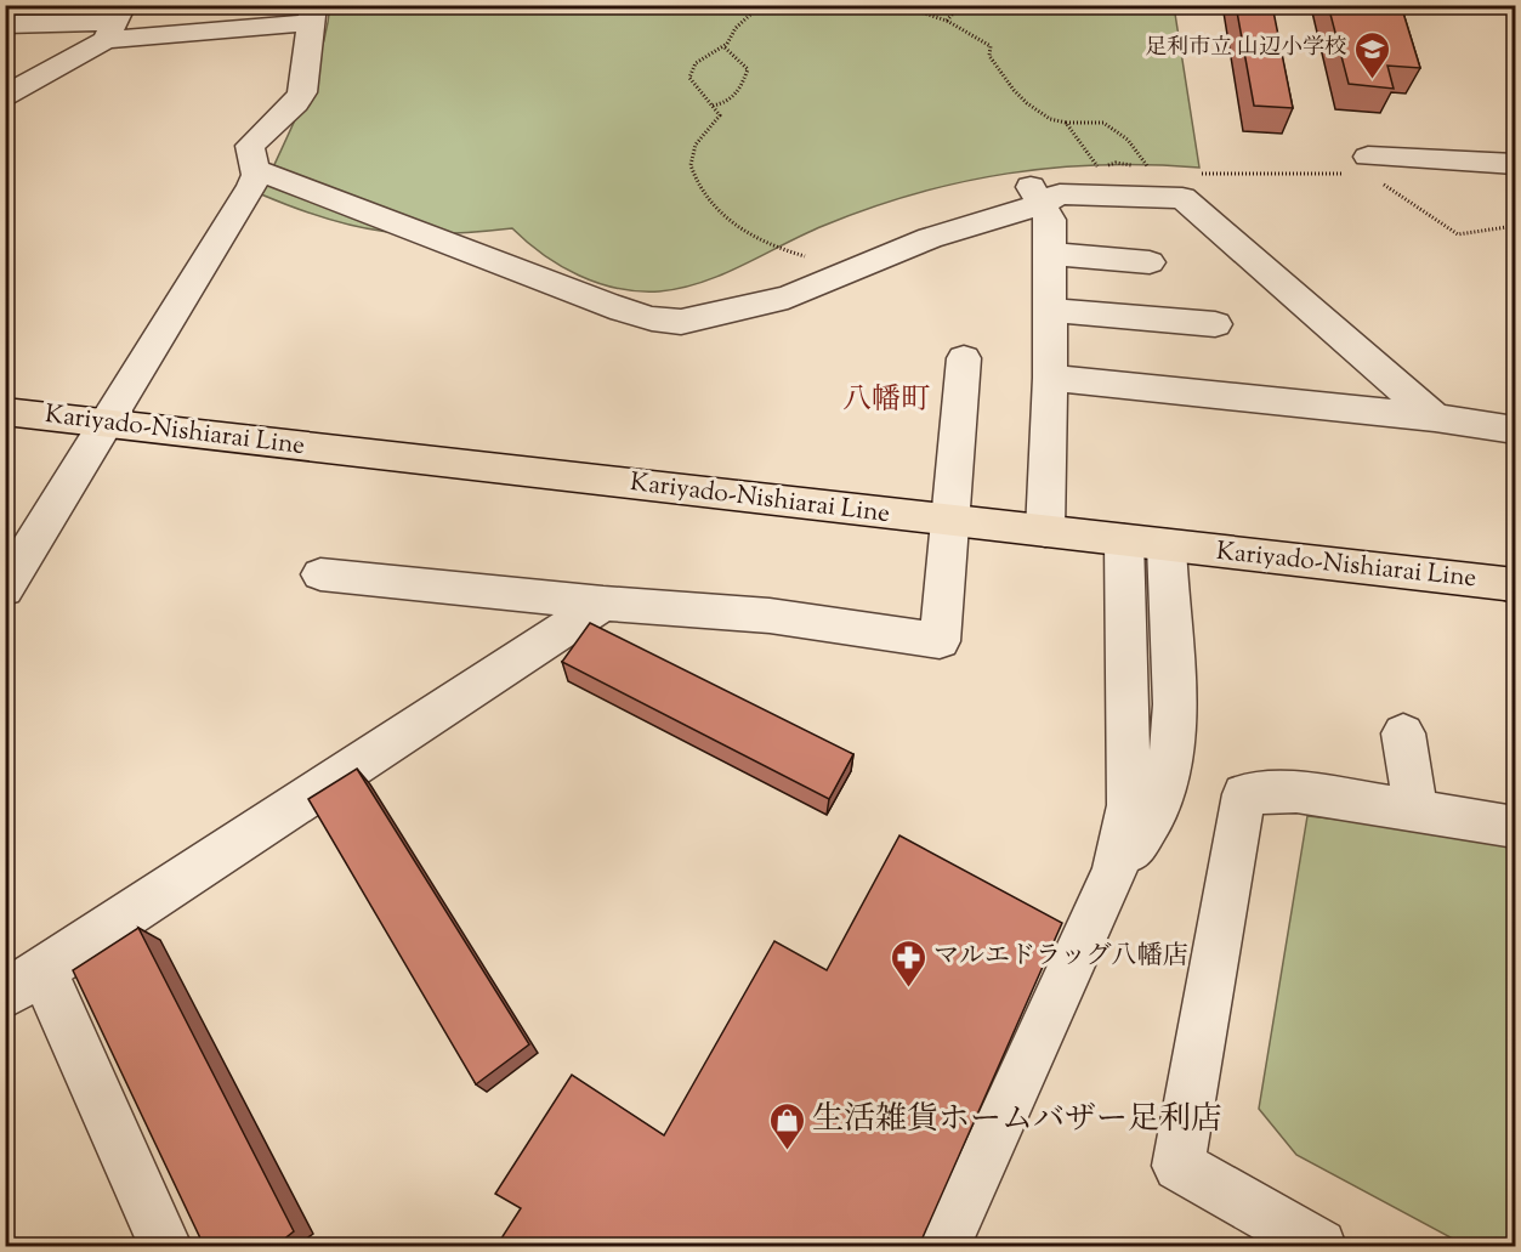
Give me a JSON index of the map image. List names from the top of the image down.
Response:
{
  "streets": {
    "main road": ["Kariyado-Nishiarai Line"]
  },
  "districts": ["八幡町"],
  "places": {
    "school or university": ["足利市立 山辺小学校"],
    "pharmacy": ["マルエドラッグ八幡店"],
    "shop": ["生活雑貨ホームバザー足利店"]
  }
}
